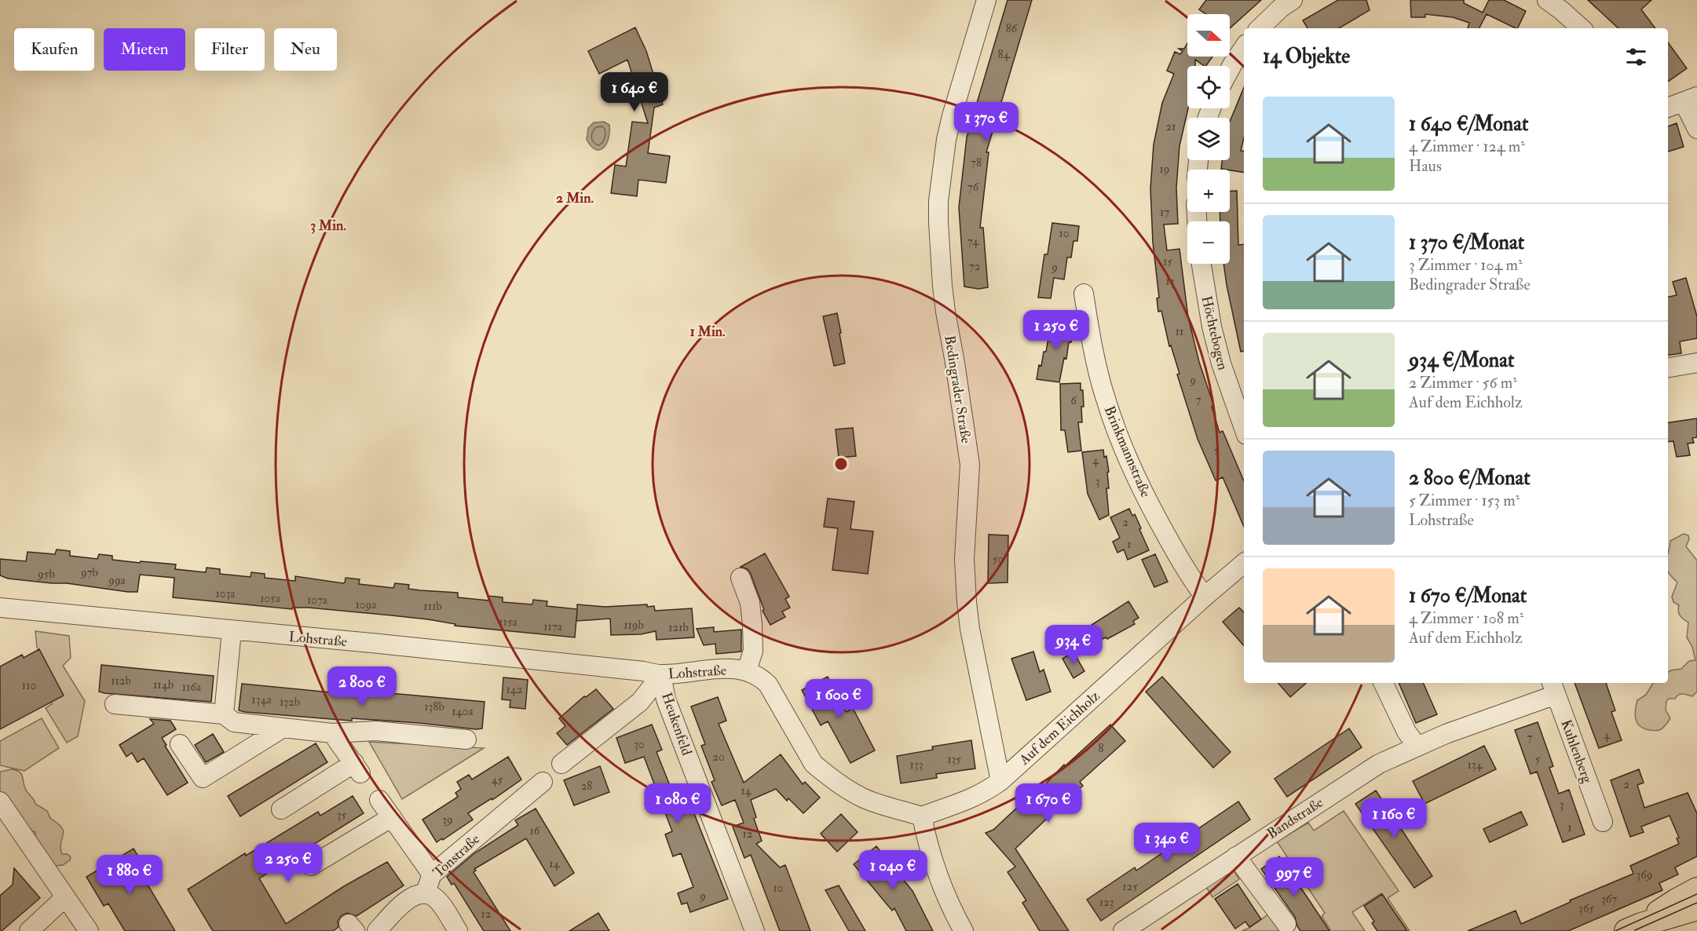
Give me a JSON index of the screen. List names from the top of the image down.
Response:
{
  "streets": {
    "street": [
      "Höchtebogen",
      "Bedingrader Straße",
      "Brinkmannstraße",
      "Lohstraße",
      "Heukenfeld",
      "Auf dem Eichholz",
      "Kuhlenberg",
      "Bandstraße",
      "Tonstraße"
    ]
  },
  "crossings": [
    ["Bedingrader Straße", "Auf dem Eichholz"],
    ["Brinkmannstraße", "Auf dem Eichholz"],
    ["Lohstraße", "Heukenfeld"],
    ["Lohstraße", "Auf dem Eichholz"],
    ["Kuhlenberg", "Bandstraße"]
  ],
  "house_numbers": [
    "86",
    "84",
    "21",
    "78",
    "19",
    "76",
    "17",
    "10",
    "74",
    "15",
    "72",
    "9",
    "13",
    "11",
    "9",
    "7",
    "6",
    "5",
    "4",
    "3",
    "2",
    "1",
    "50",
    "97b",
    "95b",
    "99a",
    "103a",
    "105a",
    "107a",
    "109a",
    "111b",
    "115a",
    "119b",
    "117a",
    "121b",
    "112b",
    "114b",
    "110",
    "116a",
    "142",
    "134a",
    "132b",
    "138b",
    "140a",
    "4",
    "7",
    "30",
    "8",
    "20",
    "135",
    "5",
    "133",
    "134",
    "45",
    "2",
    "28",
    "14",
    "3",
    "35",
    "39",
    "1",
    "16",
    "12",
    "14",
    "369",
    "125",
    "10",
    "9",
    "367",
    "123",
    "365",
    "12"
  ],
  "north": "right",
  "page": {
    "map_buttons": ["+", "−"],
    "chip": [
      "Kaufen",
      "Mieten",
      "Filter",
      "Neu"
    ],
    "heading": "14 Objekte",
    "price": [
      "1 640 €",
      "1 370 €",
      "1 250 €",
      "934 €",
      "2 800 €",
      "1 600 €",
      "1 080 €",
      "1 670 €",
      "1 160 €",
      "1 340 €",
      "2 250 €",
      "1 040 €",
      "1 880 €",
      "997 €"
    ],
    "list": [
      {
        "name": "1 640 €/Monat",
        "note": "4 Zimmer · 124 m² · Haus"
      },
      {
        "name": "1 370 €/Monat",
        "note": "3 Zimmer · 104 m² · Bedingrader Straße"
      },
      {
        "name": "934 €/Monat",
        "note": "2 Zimmer · 56 m² · Auf dem Eichholz"
      },
      {
        "name": "2 800 €/Monat",
        "note": "5 Zimmer · 153 m² · Lohstraße"
      },
      {
        "name": "1 670 €/Monat",
        "note": "4 Zimmer · 108 m² · Auf dem Eichholz"
      }
    ]
  },
  "rings": ["2 Min.", "3 Min.", "1 Min."]
}
